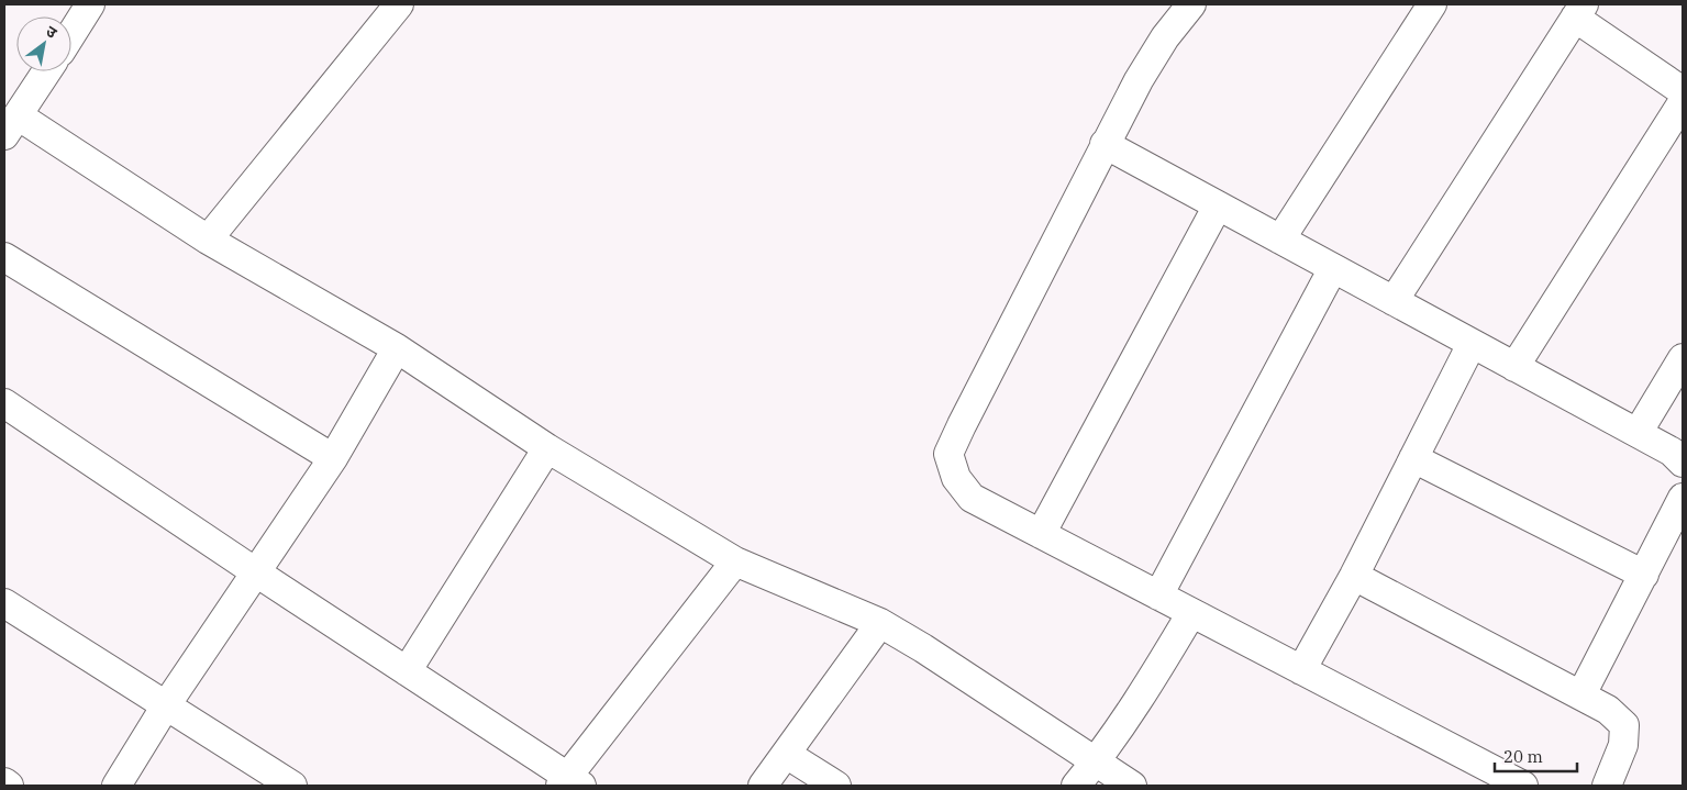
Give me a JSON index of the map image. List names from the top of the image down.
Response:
{
  "scale_bar": "20 m",
  "north": "top right"
}
